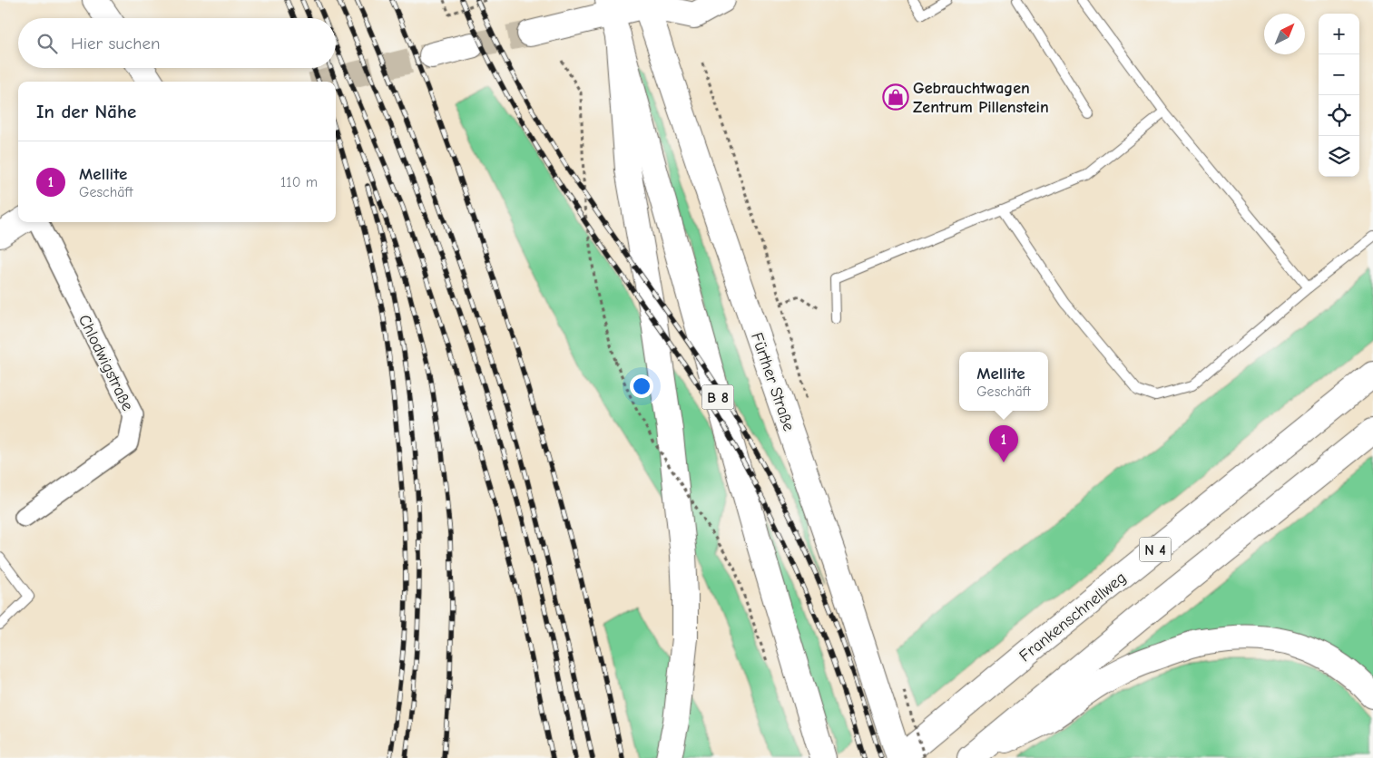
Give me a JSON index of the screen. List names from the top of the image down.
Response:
{
  "streets": {
    "main road": [
      "Fürther Straße",
      "B 8",
      "N 4",
      "Frankenschnellweg"
    ],
    "street": ["Chlodwigstraße"]
  },
  "crossings": [
    ["Fürther Straße", "Frankenschnellweg"]
  ],
  "places": {
    "shop": ["Gebrauchtwagen Zentrum Pillenstein"]
  },
  "north": "top right",
  "page": {
    "map_buttons": ["+", "−"],
    "search": "Hier suchen",
    "heading": "In der Nähe",
    "list": [
      {
        "mark": "1",
        "name": "Mellite",
        "note": "Geschäft",
        "value": "110 m"
      }
    ],
    "popup": ["Mellite", "Geschäft"],
    "pins": "1"
  }
}
